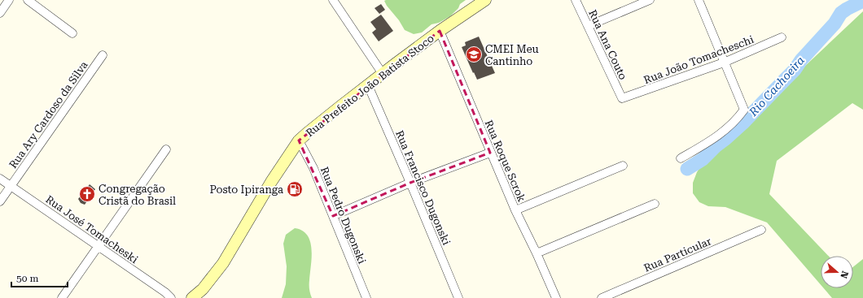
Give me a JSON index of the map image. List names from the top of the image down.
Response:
{
  "streets": {
    "main road": ["Rua Prefeito João Batista Stoco"],
    "street": [
      "Rua Ana Couto",
      "Rua João Tomacheschi",
      "Rua Ary Cardoso da Silva",
      "Rua Roque Scrok",
      "Rua Francisco Dugonski",
      "Rua Pedro Dugonski",
      "Rua José Tomacheski",
      "Rua Particular"
    ]
  },
  "crossings": [
    ["Rua Ana Couto", "Rua João Tomacheschi"],
    ["Rua Prefeito João Batista Stoco", "Rua Roque Scrok"],
    ["Rua Prefeito João Batista Stoco", "Rua Francisco Dugonski"],
    ["Rua Prefeito João Batista Stoco", "Rua Pedro Dugonski"],
    ["Rua Ary Cardoso da Silva", "Rua José Tomacheski"]
  ],
  "water": ["Rio Cachoeira"],
  "places": {
    "school or university": ["CMEI Meu Cantinho"],
    "fuel station": ["Posto Ipiranga"],
    "church": ["Congregação Cristã do Brasil"]
  },
  "scale_bar": "50 m",
  "north": "right"
}
